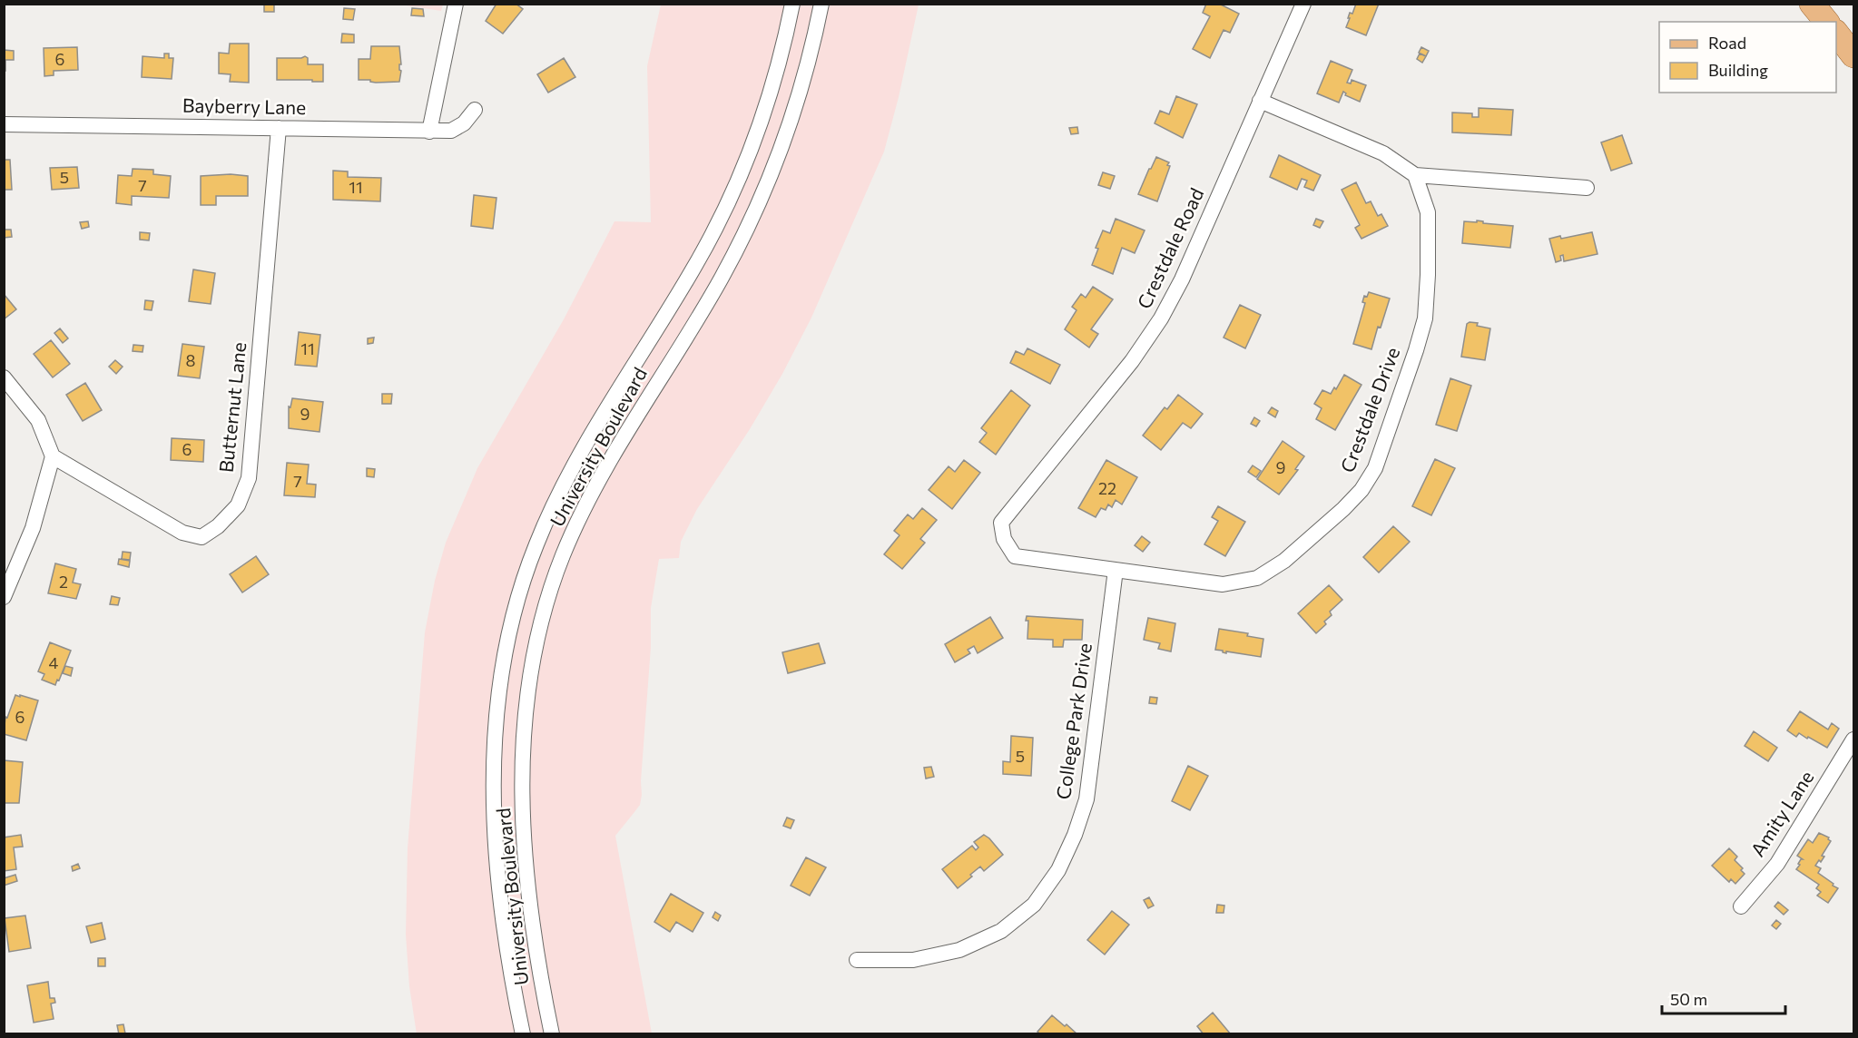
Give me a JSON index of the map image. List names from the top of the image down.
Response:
{
  "streets": {
    "street": [
      "Bayberry Lane",
      "Crestdale Road",
      "Butternut Lane",
      "Crestdale Drive",
      "University Boulevard",
      "College Park Drive",
      "Amity Lane"
    ]
  },
  "crossings": [
    ["Bayberry Lane", "Butternut Lane"],
    ["Crestdale Road", "Crestdale Drive"],
    ["Crestdale Drive", "College Park Drive"]
  ],
  "house_numbers": [
    "6",
    "5",
    "7",
    "11",
    "11",
    "8",
    "9",
    "6",
    "9",
    "7",
    "22",
    "2",
    "4",
    "6",
    "5"
  ],
  "legend": ["Road", "Building"],
  "scale_bar": "50 m"
}
